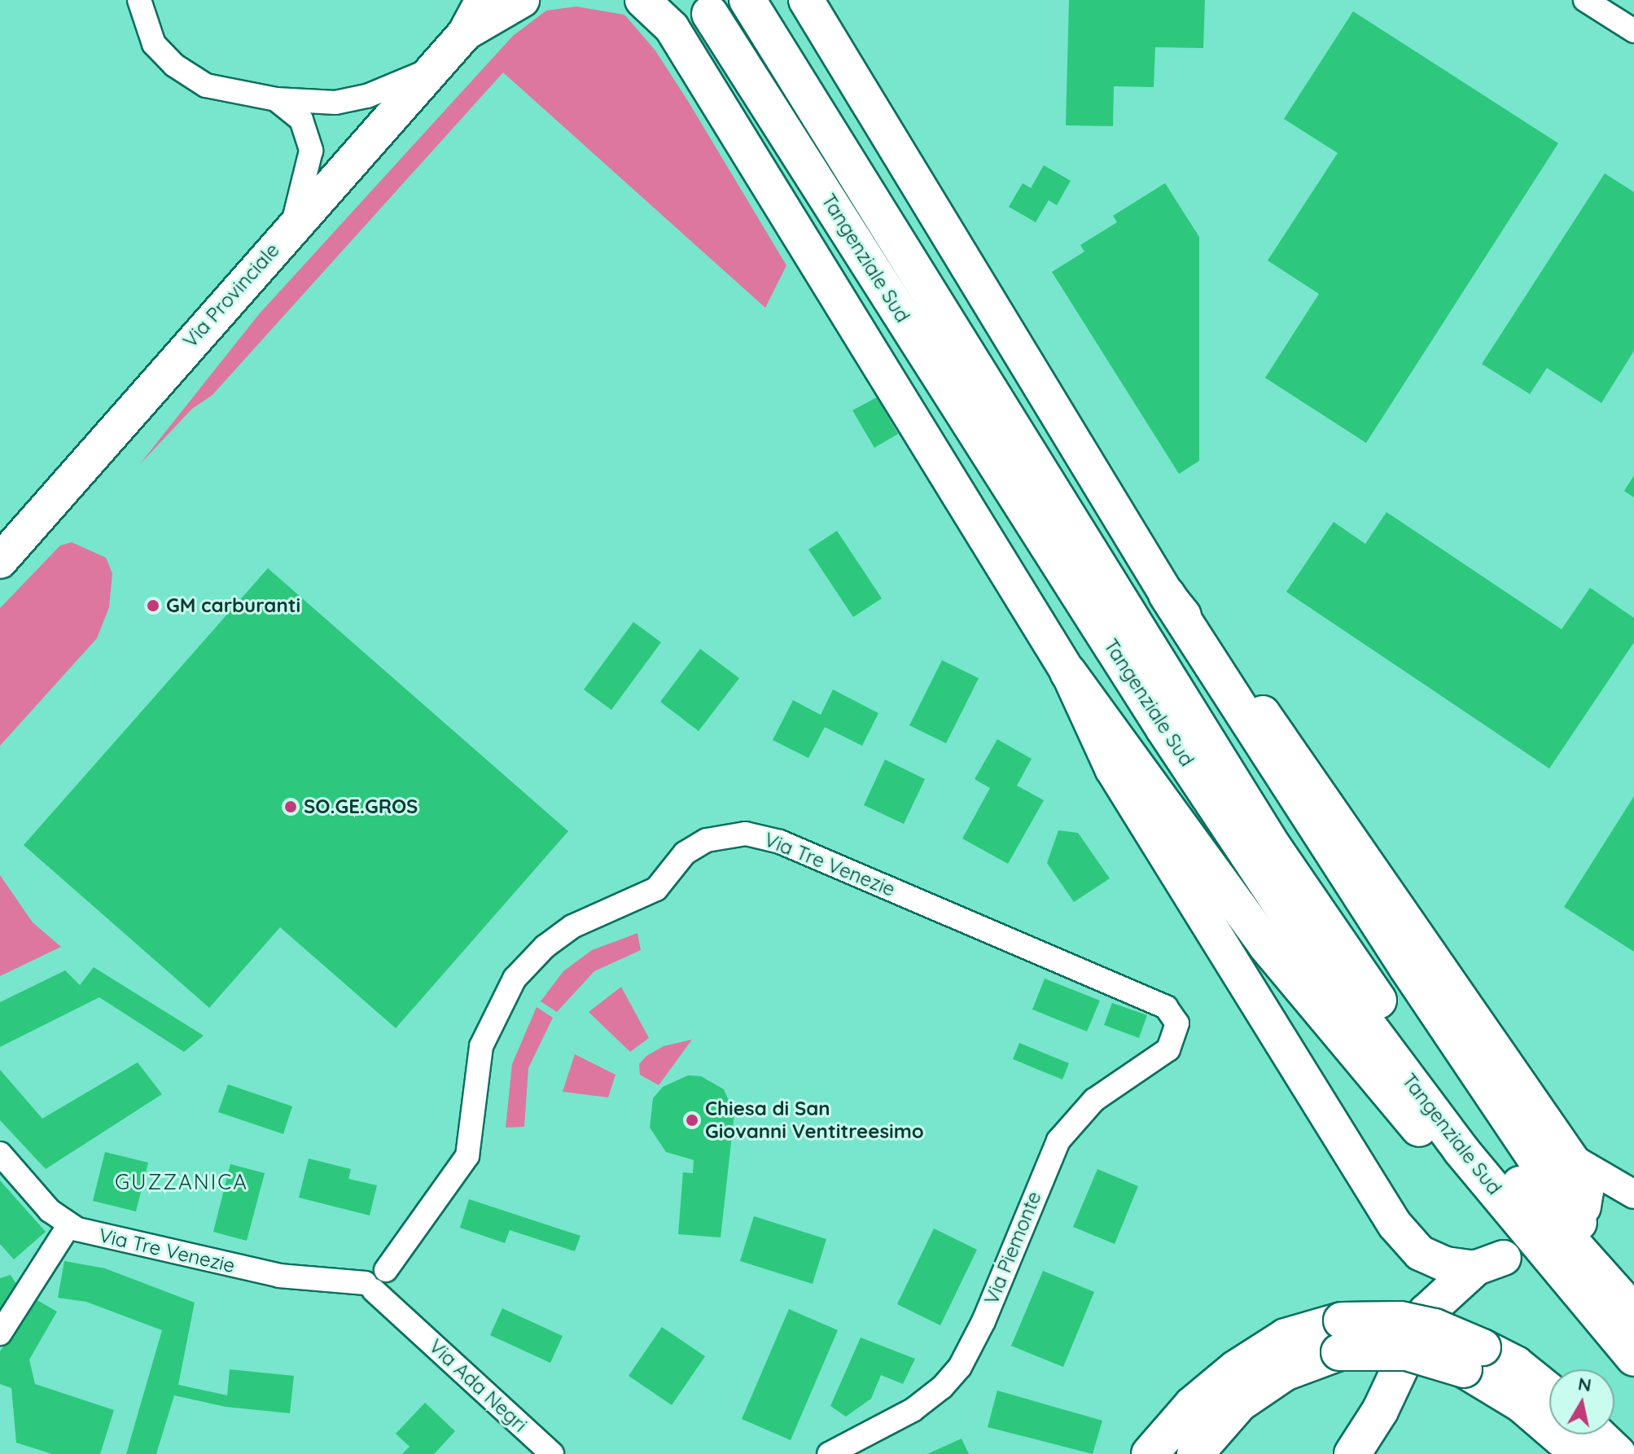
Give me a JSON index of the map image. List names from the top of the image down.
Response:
{
  "streets": {
    "highway": ["Tangenziale Sud"],
    "main road": ["Via Provinciale"],
    "street": ["Via Tre Venezie", "Via Piemonte", "Via Ada Negri"]
  },
  "crossings": [
    ["Via Tre Venezie", "Via Piemonte"],
    ["Via Tre Venezie", "Via Ada Negri"]
  ],
  "districts": ["GUZZANICA"],
  "places": ["GM carburanti", "SO.GE.GROS", "Chiesa di San Giovanni Ventitreesimo"],
  "north": "top"
}
